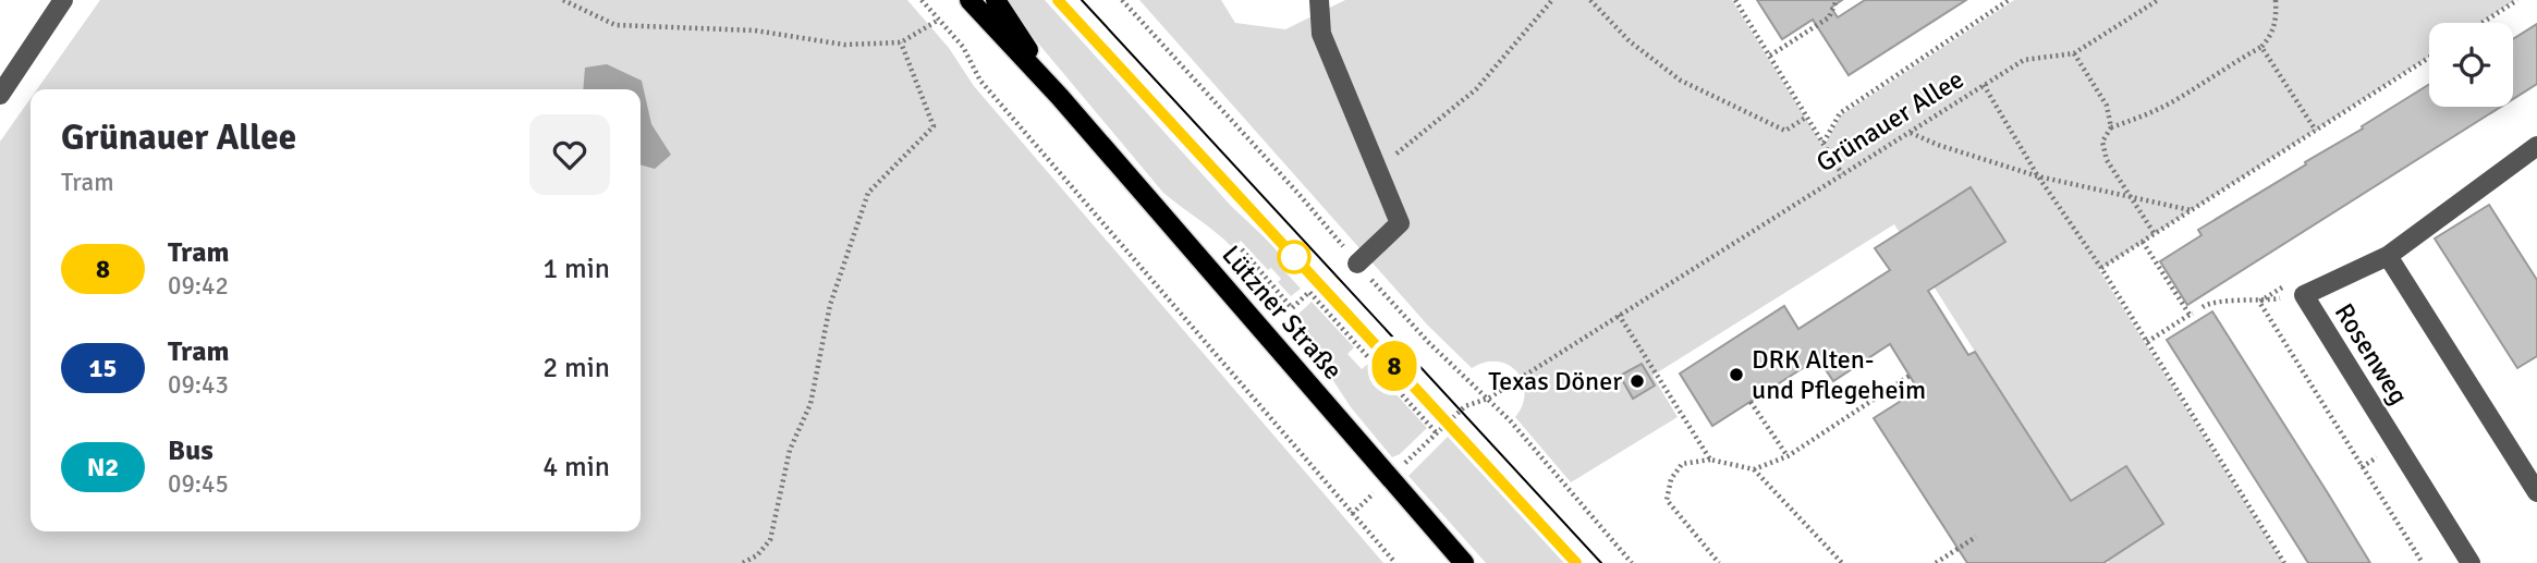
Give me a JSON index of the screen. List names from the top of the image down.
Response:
{
  "streets": {
    "main road": ["Lützner Straße"],
    "street": ["Rosenweg"],
    "path": ["Grünauer Allee"]
  },
  "crossings": [
    ["Grünauer Allee", "Lützner Straße"]
  ],
  "places": ["DRK Alten- und Pflegeheim", "Texas Döner"],
  "lines": ["tram line 8"],
  "page": {
    "on_map": "8",
    "heading": ["Grünauer Allee", "Tram"],
    "list": [
      {
        "mark": "8",
        "name": "Tram",
        "note": "09:42",
        "value": "1 min"
      },
      {
        "mark": "15",
        "name": "Tram",
        "note": "09:43",
        "value": "2 min"
      },
      {
        "mark": "N2",
        "name": "Bus",
        "note": "09:45",
        "value": "4 min"
      }
    ]
  }
}
